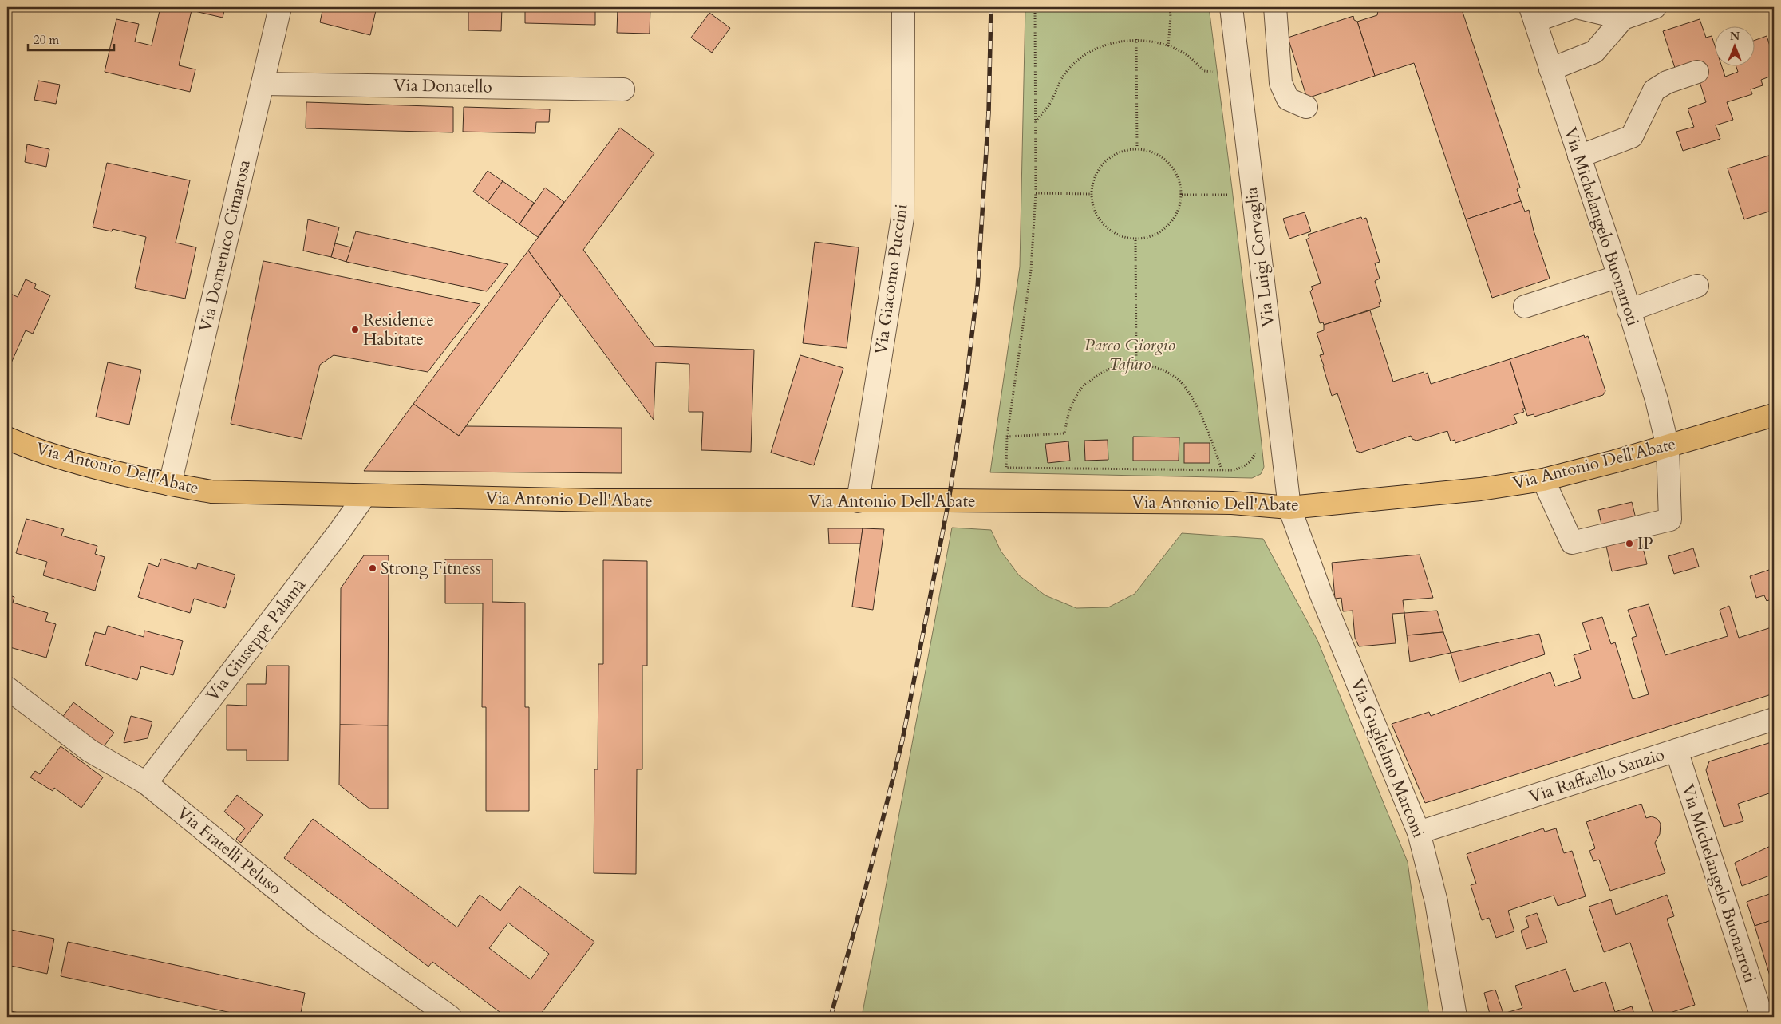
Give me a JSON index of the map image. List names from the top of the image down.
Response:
{
  "streets": {
    "main road": ["Via Antonio Dell'Abate"],
    "street": [
      "Via Donatello",
      "Via Michelangelo Buonarroti",
      "Via Domenico Cimarosa",
      "Via Luigi Corvaglia",
      "Via Giacomo Puccini",
      "Via Giuseppe Palamà",
      "Via Guglielmo Marconi",
      "Via Raffaello Sanzio",
      "Via Fratelli Peluso"
    ]
  },
  "crossings": [
    ["Via Donatello", "Via Domenico Cimarosa"],
    ["Via Michelangelo Buonarroti", "Via Antonio Dell'Abate"],
    ["Via Michelangelo Buonarroti", "Via Raffaello Sanzio"],
    ["Via Domenico Cimarosa", "Via Antonio Dell'Abate"],
    ["Via Luigi Corvaglia", "Via Antonio Dell'Abate"],
    ["Via Luigi Corvaglia", "Via Guglielmo Marconi"],
    ["Via Giacomo Puccini", "Via Antonio Dell'Abate"],
    ["Via Antonio Dell'Abate", "Via Giuseppe Palamà"],
    ["Via Antonio Dell'Abate", "Via Guglielmo Marconi"],
    ["Via Giuseppe Palamà", "Via Fratelli Peluso"],
    ["Via Guglielmo Marconi", "Via Raffaello Sanzio"]
  ],
  "parks": ["Parco Giorgio Tafuro"],
  "places": ["Residence Habitate", "IP", "Strong Fitness"],
  "scale_bar": "20 m",
  "north": "top"
}
